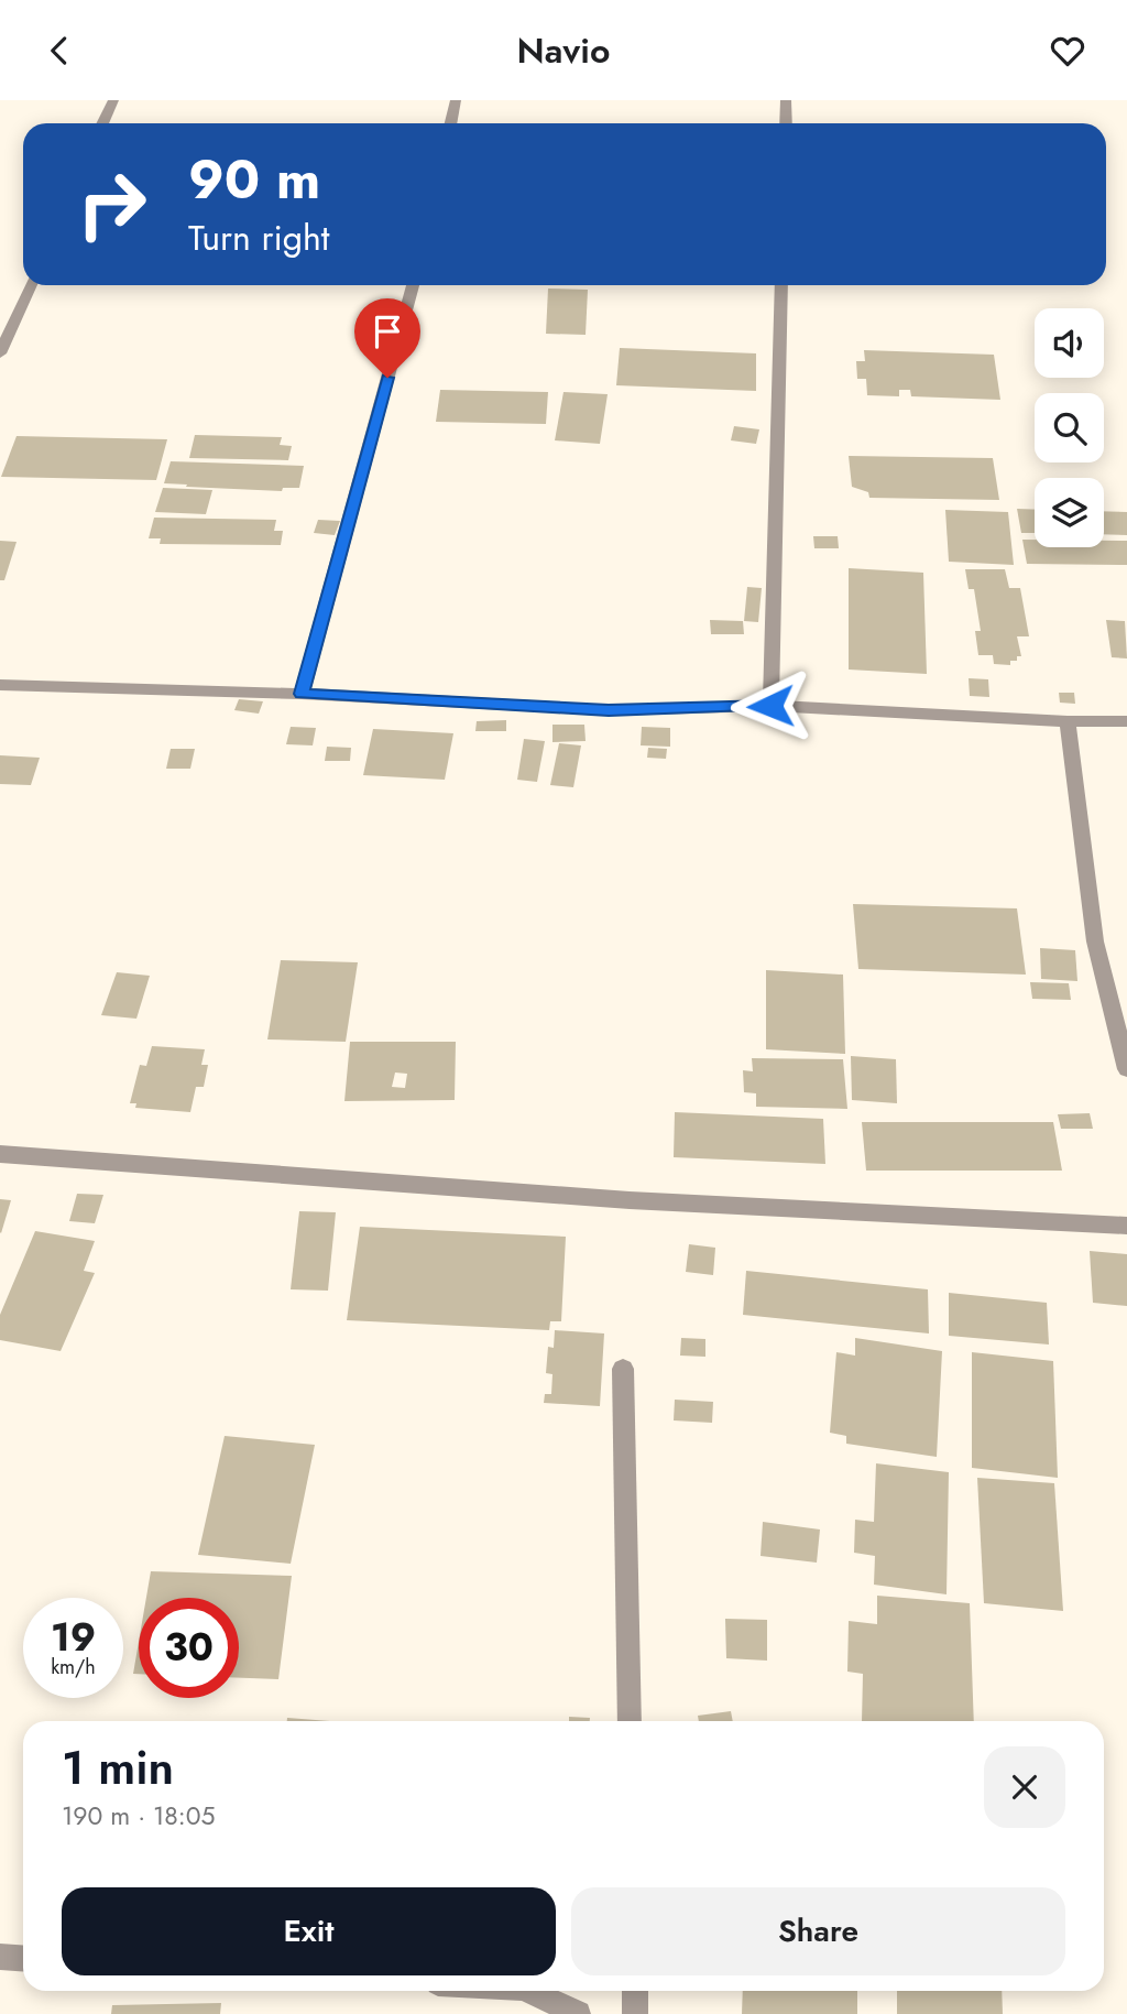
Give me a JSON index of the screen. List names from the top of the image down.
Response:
{
  "page": {
    "header": "Navio",
    "turn": ["90 m", "Turn right"],
    "speed": "19 km/h",
    "limit": "30",
    "heading": ["1 min", "190 m · 18:05"],
    "buttons": ["Exit", "Share"]
  }
}
